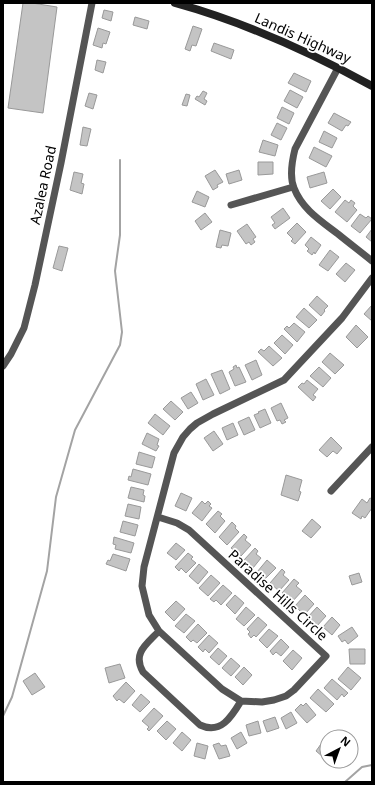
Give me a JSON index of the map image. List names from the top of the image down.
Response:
{
  "streets": {
    "main road": ["Landis Highway"],
    "street": ["Azalea Road", "Paradise Hills Circle"]
  },
  "north": "top right"
}
